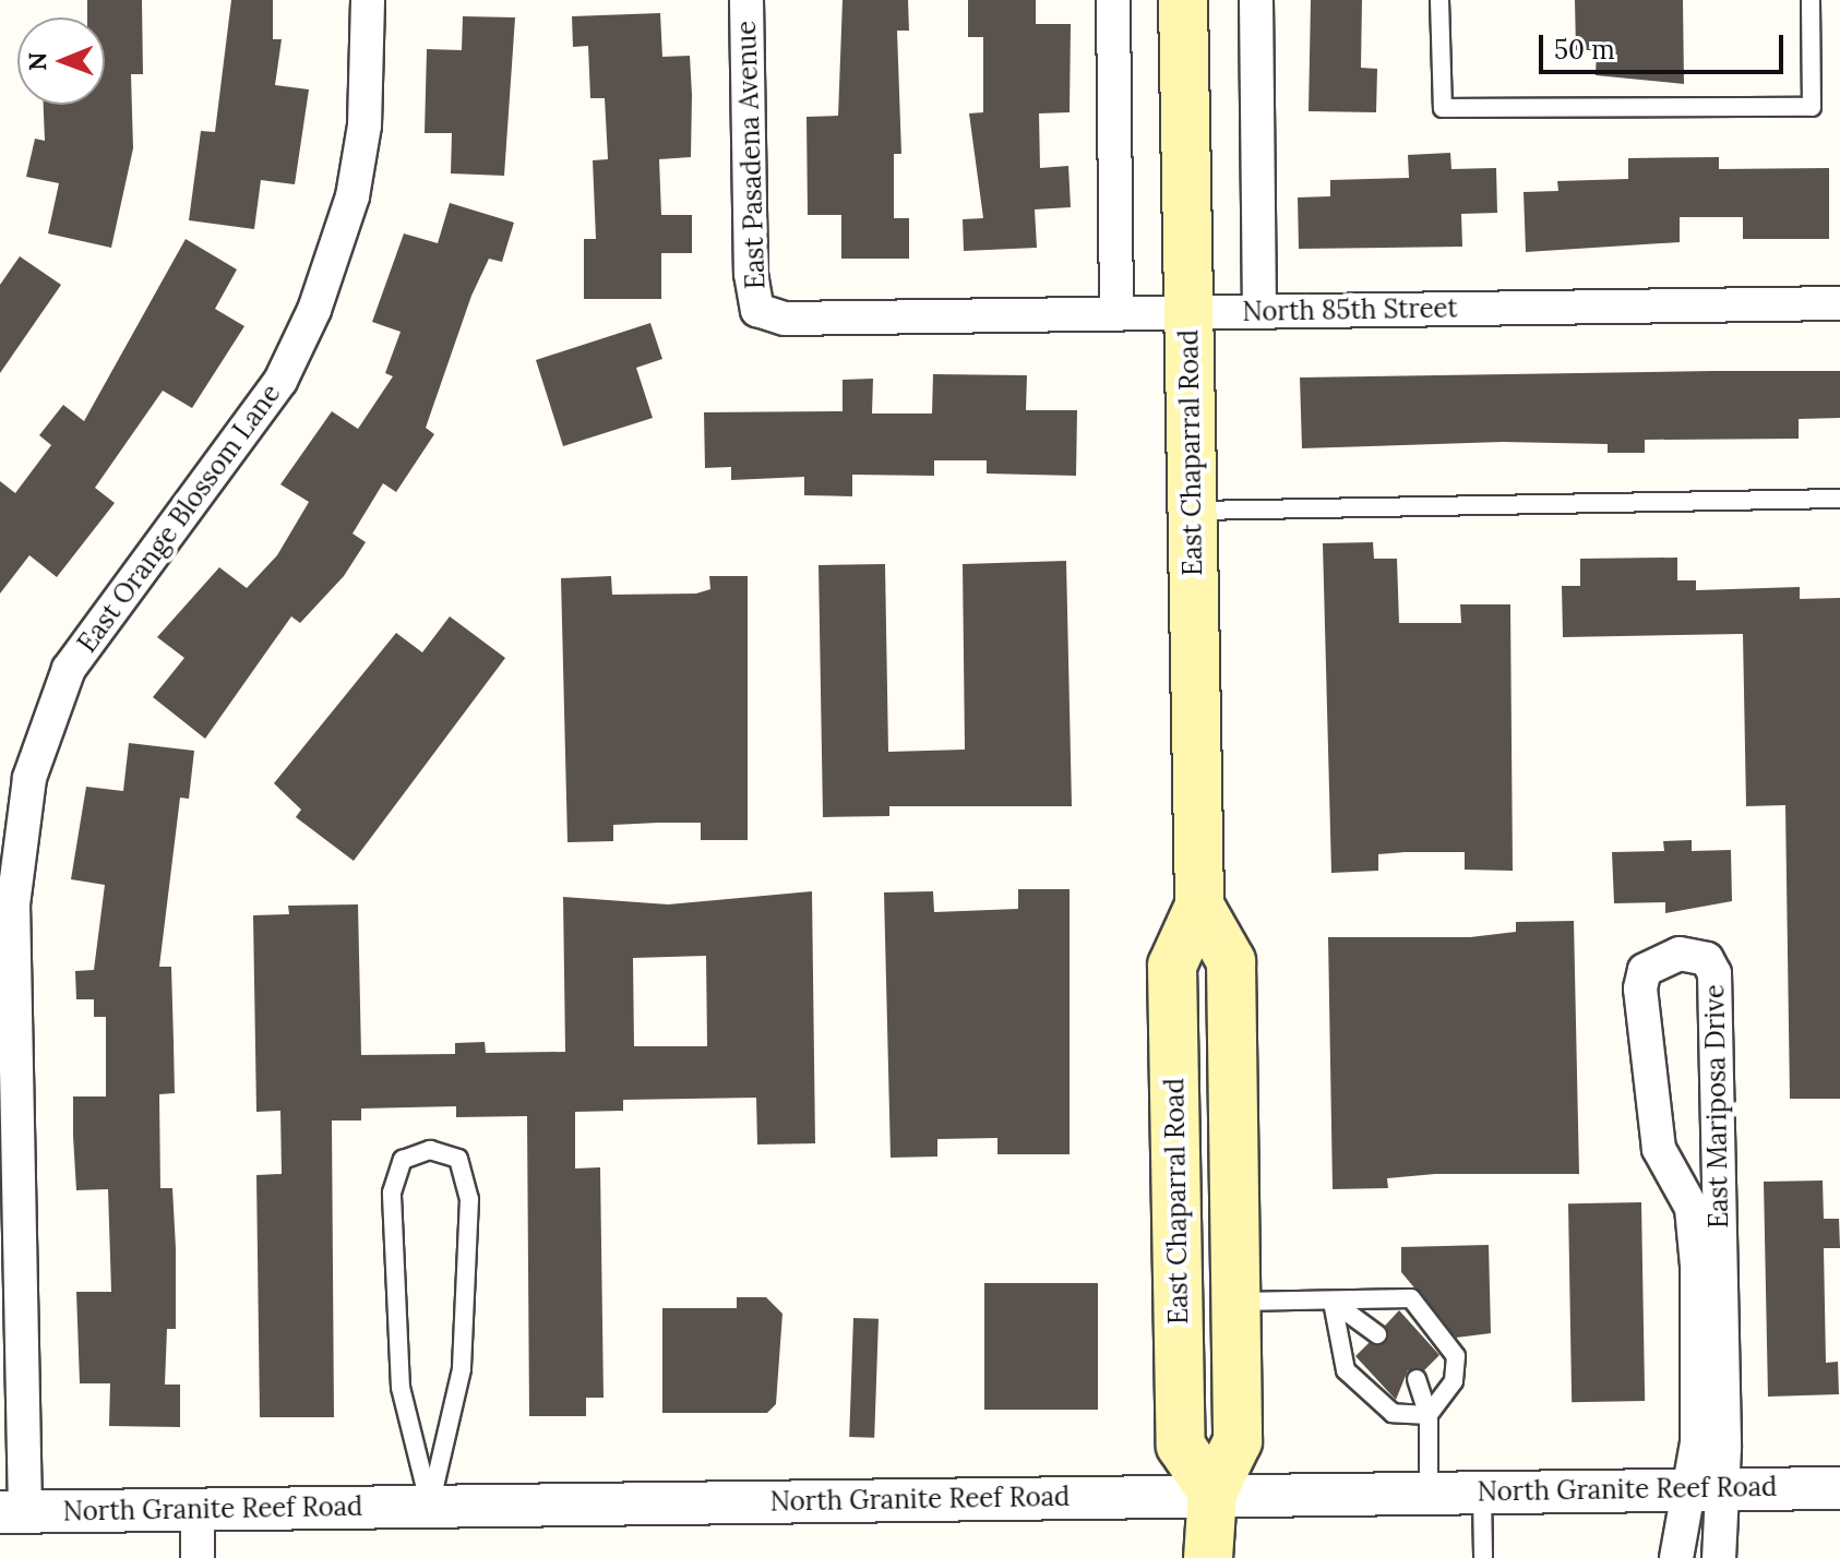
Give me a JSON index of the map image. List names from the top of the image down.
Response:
{
  "streets": {
    "main road": ["East Chaparral Road"],
    "street": [
      "East Pasadena Avenue",
      "North 85th Street",
      "East Orange Blossom Lane",
      "East Mariposa Drive",
      "North Granite Reef Road"
    ]
  },
  "crossings": [
    ["East Pasadena Avenue", "North 85th Street"],
    ["North 85th Street", "East Chaparral Road"],
    ["East Chaparral Road", "North Granite Reef Road"],
    ["East Orange Blossom Lane", "North Granite Reef Road"],
    ["East Mariposa Drive", "North Granite Reef Road"]
  ],
  "scale_bar": "50 m",
  "north": "left"
}
